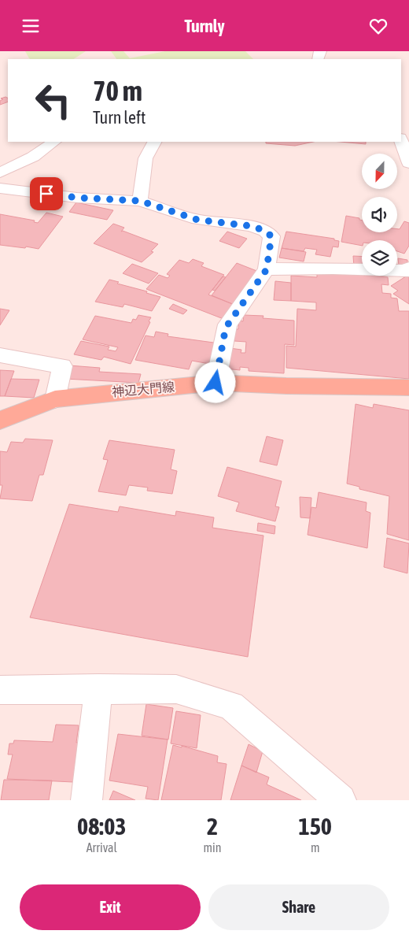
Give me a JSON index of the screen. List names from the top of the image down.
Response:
{
  "streets": {
    "main road": ["神辺大門線"]
  },
  "north": "bottom",
  "page": {
    "header": "Turnly",
    "turn": ["70 m", "Turn left"],
    "eta": [
      "08:03",
      "Arrival",
      "2",
      "min",
      "150",
      "m"
    ],
    "buttons": ["Exit", "Share"]
  }
}
